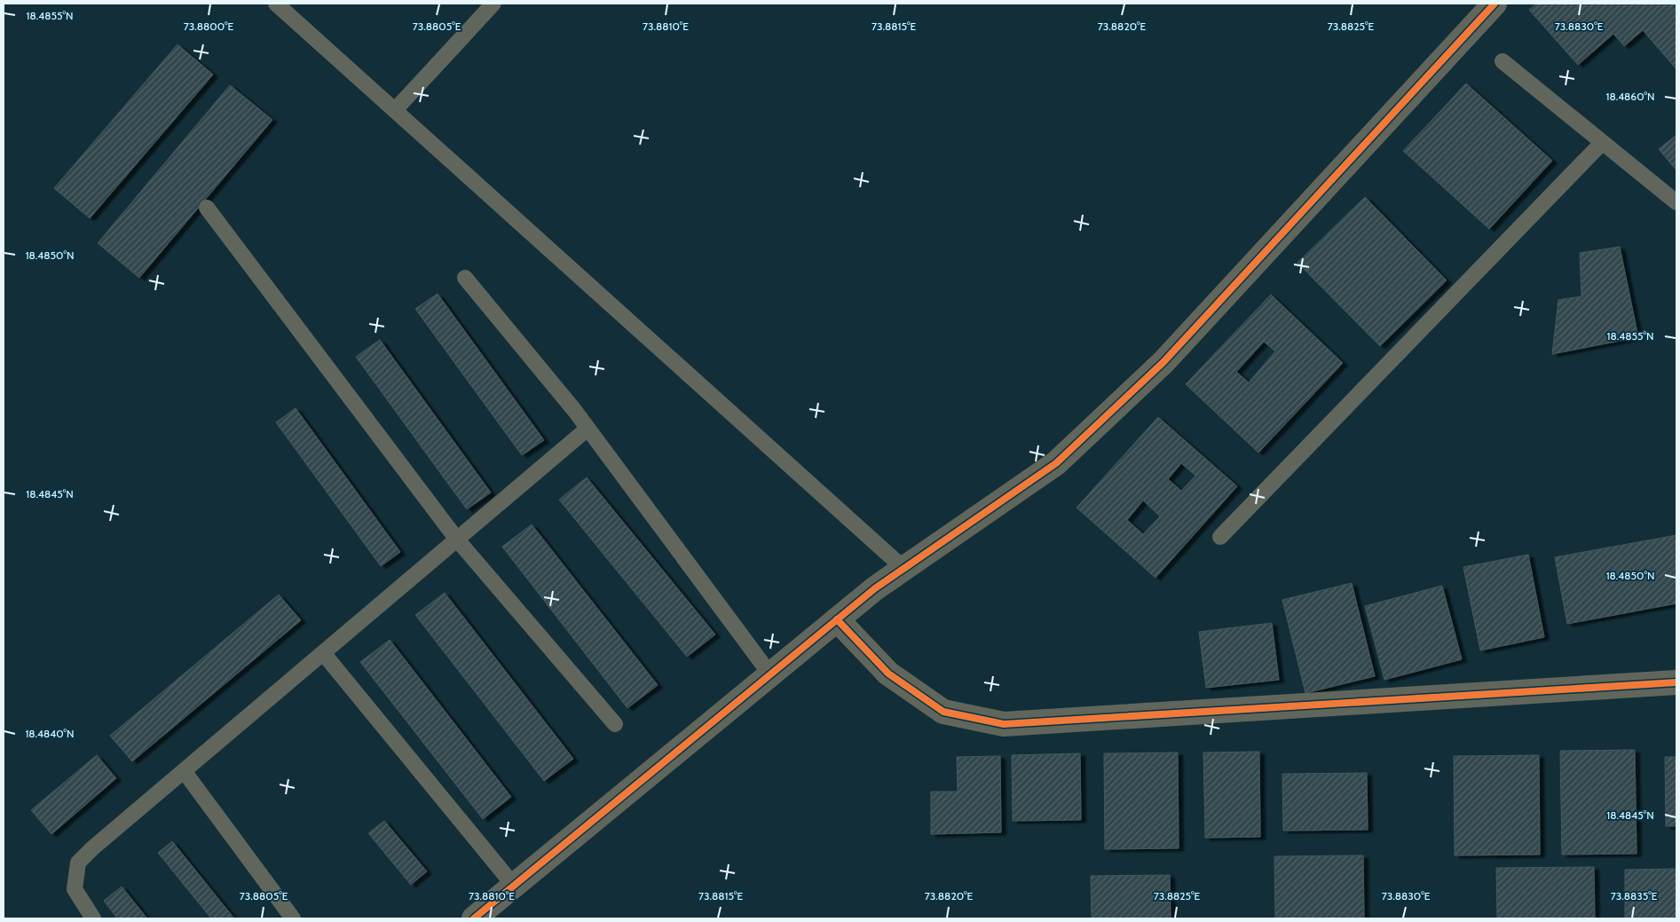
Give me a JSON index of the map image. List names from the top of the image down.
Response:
{
  "coordinates": [
    "18.4855°N",
    "73.8800°E",
    "73.8805°E",
    "73.8810°E",
    "73.8815°E",
    "73.8820°E",
    "73.8825°E",
    "73.8830°E",
    "18.4860°N",
    "18.4850°N",
    "18.4845°N",
    "18.4840°N",
    "73.8835°E"
  ]
}
